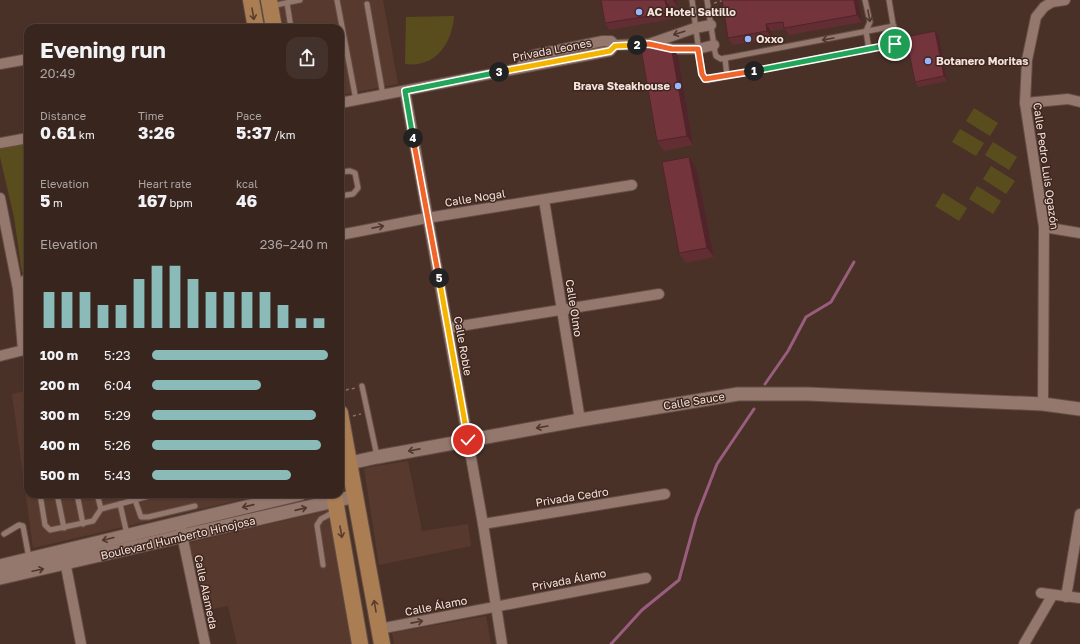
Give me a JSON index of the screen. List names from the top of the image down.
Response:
{
  "streets": {
    "street": [
      "Privada Leones",
      "Calle Pedro Luis Ogazón",
      "Calle Nogal",
      "Calle Olmo",
      "Calle Roble",
      "Calle Sauce",
      "Privada Cedro",
      "Boulevard Humberto Hinojosa",
      "Privada Álamo",
      "Calle Alameda",
      "Calle Álamo"
    ]
  },
  "crossings": [
    ["Privada Leones", "Calle Roble"],
    ["Calle Pedro Luis Ogazón", "Calle Sauce"],
    ["Calle Nogal", "Calle Olmo"],
    ["Calle Nogal", "Calle Roble"],
    ["Calle Olmo", "Calle Sauce"],
    ["Calle Roble", "Calle Sauce"],
    ["Calle Roble", "Privada Cedro"],
    ["Calle Roble", "Privada Álamo"],
    ["Calle Roble", "Calle Álamo"],
    ["Boulevard Humberto Hinojosa", "Calle Alameda"],
    ["Privada Álamo", "Calle Álamo"]
  ],
  "one_way": ["Calle Álamo"],
  "places": [
    "AC Hotel Saltillo",
    "Oxxo",
    "Botanero Moritas",
    "Brava Steakhouse"
  ],
  "page": {
    "heading": ["Evening run", "20:49"],
    "pins": [
      "2",
      "1",
      "3",
      "4",
      "5"
    ],
    "stats": [
      ["Distance", "0.61 km"],
      ["Time", "3:26"],
      ["Pace", "5:37 /km"],
      ["Elevation", "5 m"],
      ["Heart rate", "167 bpm"],
      ["kcal", "46"]
    ],
    "chart": ["Elevation", "236–240 m"],
    "list": [
      {
        "name": "100 m",
        "note": "5:23"
      },
      {
        "name": "200 m",
        "note": "6:04"
      },
      {
        "name": "300 m",
        "note": "5:29"
      },
      {
        "name": "400 m",
        "note": "5:26"
      },
      {
        "name": "500 m",
        "note": "5:43"
      }
    ]
  }
}
